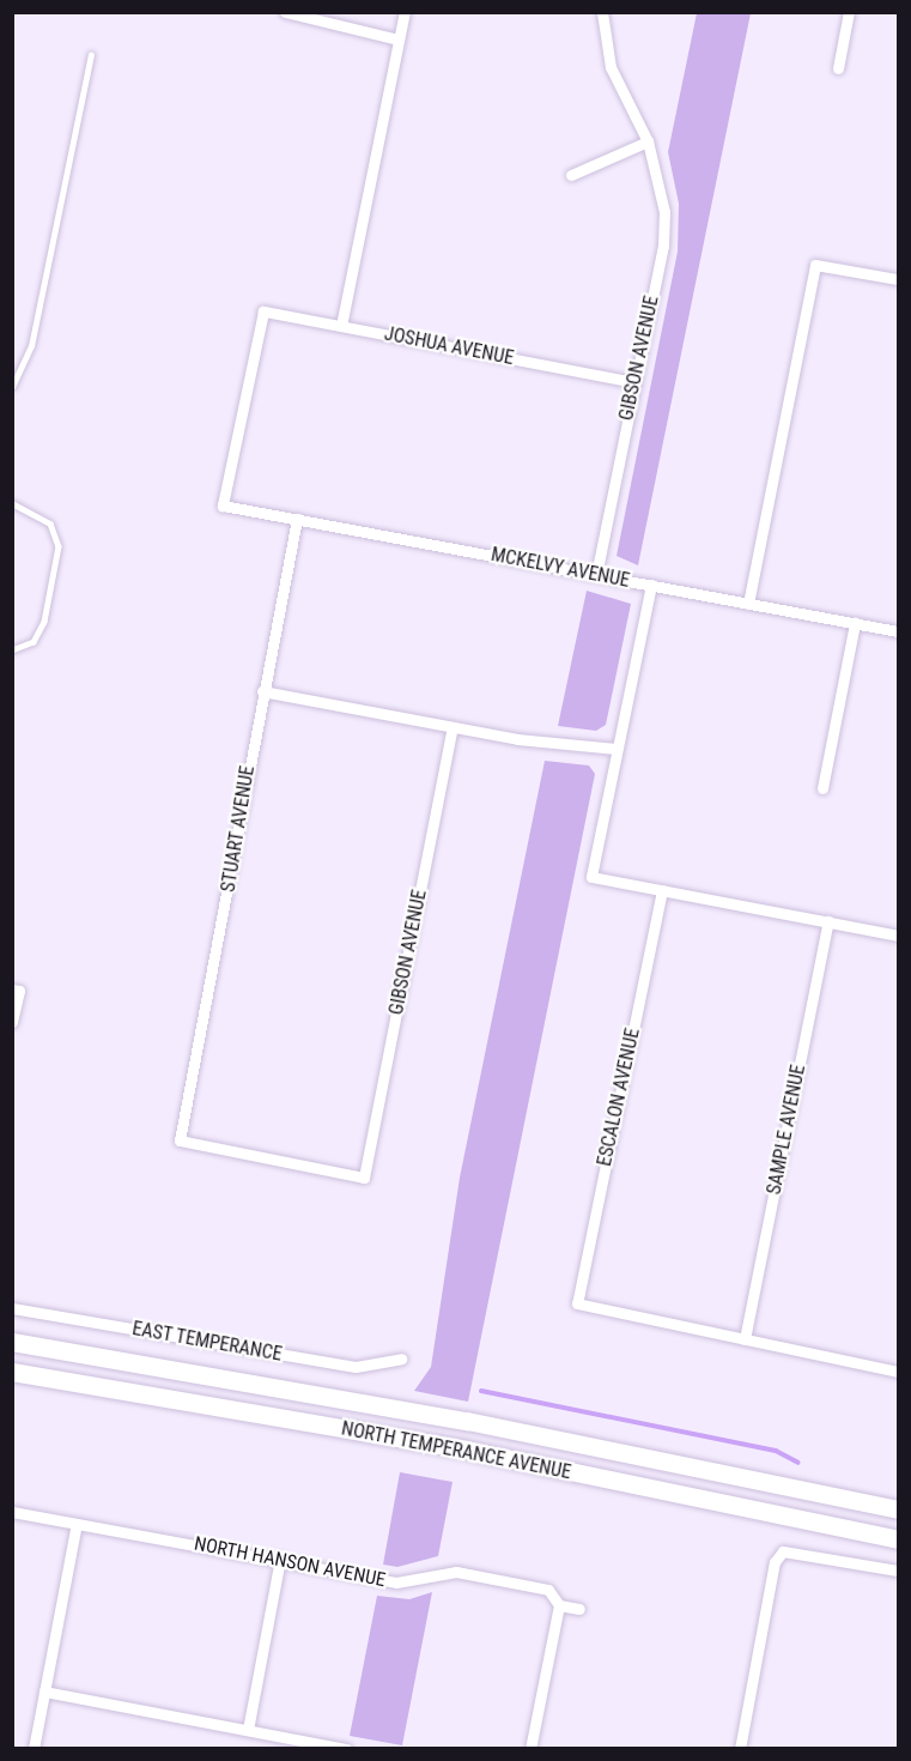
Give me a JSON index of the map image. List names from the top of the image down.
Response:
{
  "streets": {
    "main road": ["NORTH TEMPERANCE AVENUE"],
    "street": [
      "JOSHUA AVENUE",
      "GIBSON AVENUE",
      "MCKELVY AVENUE",
      "STUART AVENUE",
      "ESCALON AVENUE",
      "SAMPLE AVENUE",
      "EAST TEMPERANCE",
      "NORTH HANSON AVENUE"
    ]
  },
  "crossings": [
    ["JOSHUA AVENUE", "GIBSON AVENUE"],
    ["JOSHUA AVENUE", "MCKELVY AVENUE"],
    ["GIBSON AVENUE", "MCKELVY AVENUE"],
    ["GIBSON AVENUE", "STUART AVENUE"],
    ["MCKELVY AVENUE", "STUART AVENUE"],
    ["ESCALON AVENUE", "SAMPLE AVENUE"]
  ]
}
